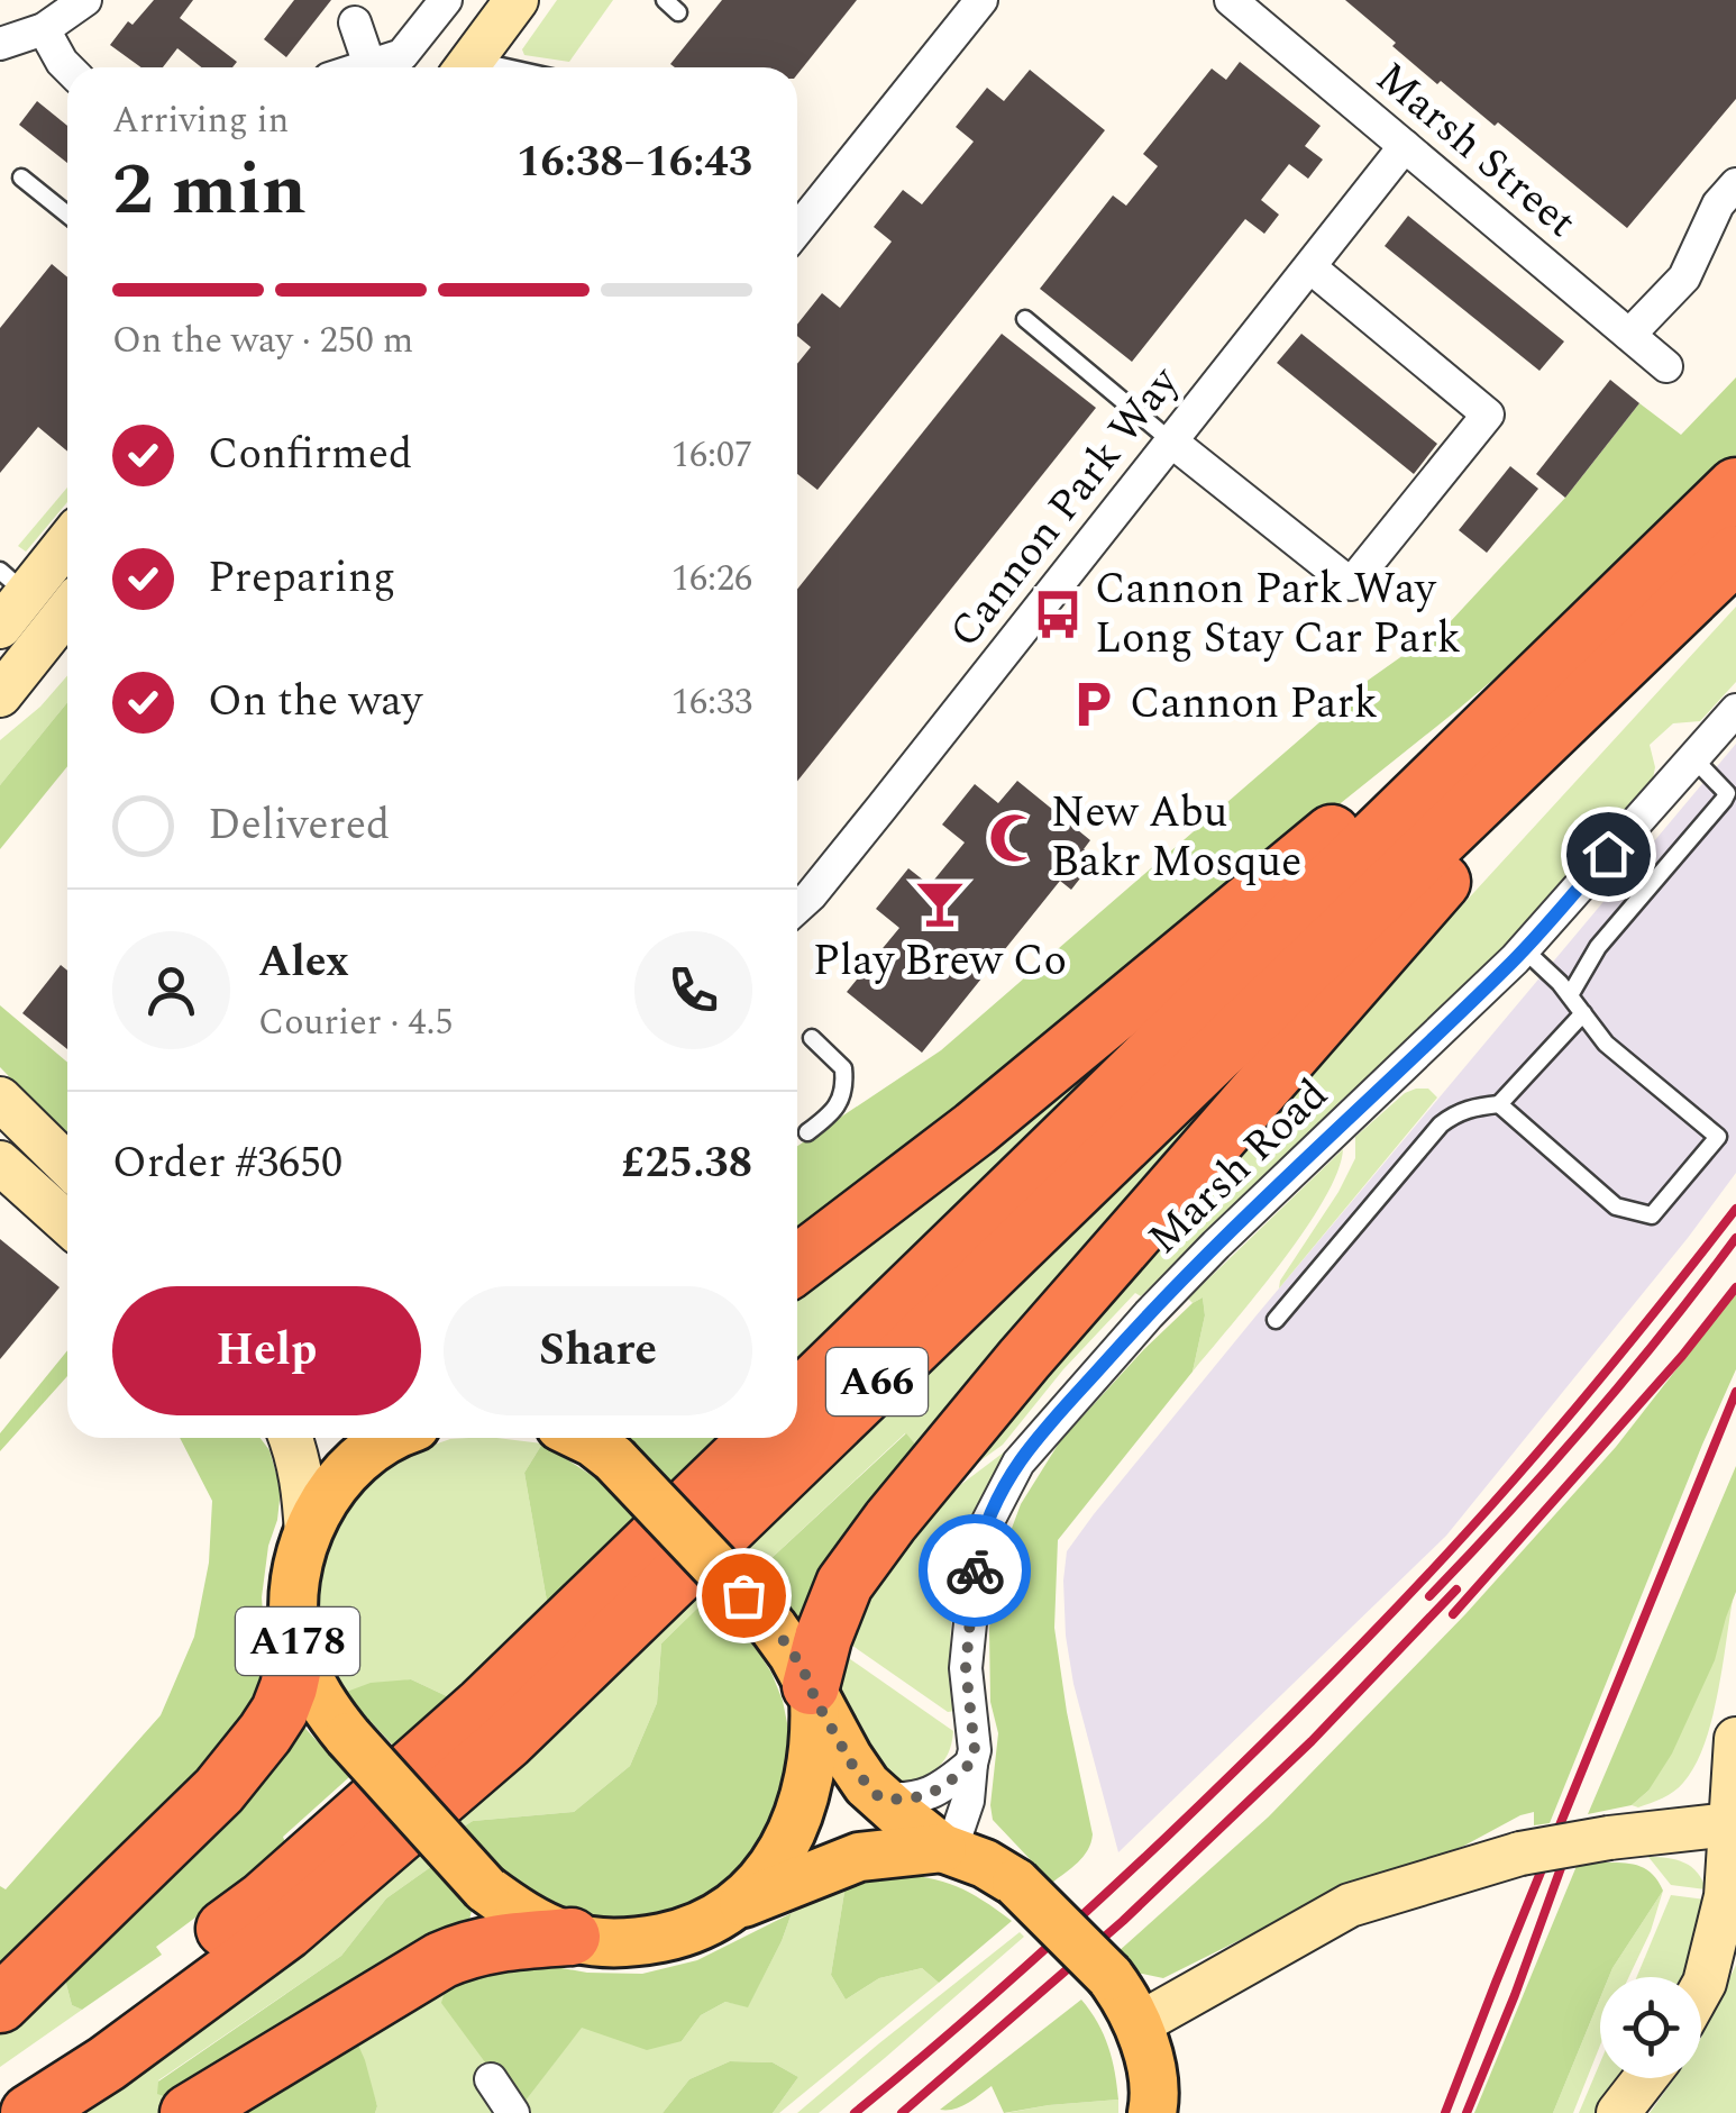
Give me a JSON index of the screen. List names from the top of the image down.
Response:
{
  "streets": {
    "highway": ["A66"],
    "main road": ["A178"],
    "street": ["Marsh Street", "Cannon Park Way", "Marsh Road"]
  },
  "crossings": [
    ["Marsh Street", "Cannon Park Way"],
    ["Marsh Road", "A178"]
  ],
  "places": {
    "bus stop": ["Cannon Park Way Long Stay Car Park"],
    "parking": ["Cannon Park"],
    "mosque": ["New Abu Bakr Mosque"],
    "bar": ["Play Brew Co"]
  },
  "page": {
    "heading": ["2 min", "Arriving in", "16:38–16:43"],
    "panel": [
      "Alex",
      "Courier · 4.5",
      "Order #3650",
      "£25.38"
    ],
    "bar": "On the way · 250 m",
    "list": [
      ["Confirmed", "16:07"],
      ["Preparing", "16:26"],
      ["On the way", "16:33"],
      "Delivered"
    ],
    "buttons": ["Help", "Share"]
  }
}
